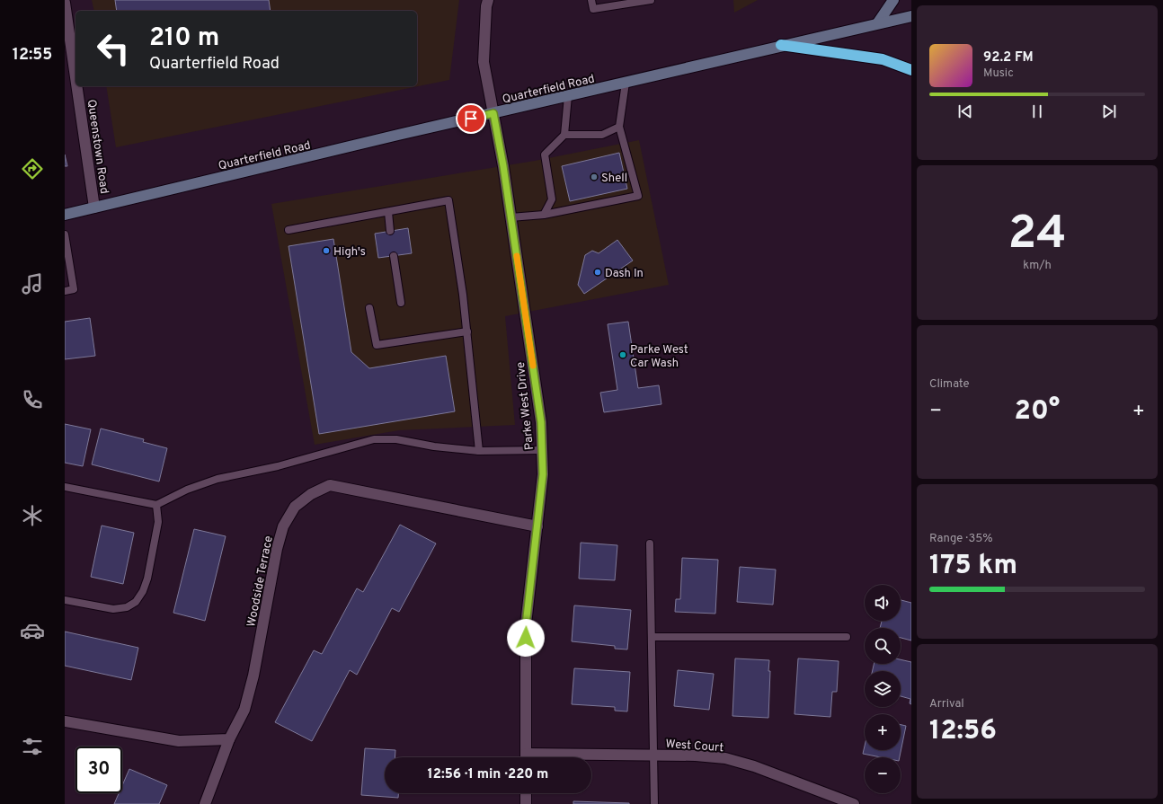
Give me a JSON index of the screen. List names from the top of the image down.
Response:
{
  "streets": {
    "main road": ["Quarterfield Road"],
    "street": [
      "Queenstown Road",
      "Parke West Drive",
      "Woodside Terrace",
      "West Court"
    ]
  },
  "crossings": [
    ["Quarterfield Road", "Queenstown Road"],
    ["Quarterfield Road", "Parke West Drive"],
    ["Parke West Drive", "Woodside Terrace"]
  ],
  "places": [
    "Shell",
    "High's",
    "Dash In",
    "Parke West Car Wash"
  ],
  "page": {
    "tabs": "12:55",
    "turn": ["210 m", "Quarterfield Road"],
    "song": ["92.2 FM", "Music"],
    "tile": [
      ["24", "km/h"],
      "Climate",
      ["Range · 35%", "175 km"],
      ["Arrival", "12:56"]
    ],
    "heat": ["−", "20°", "+"],
    "map_buttons": ["+", "−"],
    "limit": "30",
    "trip": "12:56 · 1 min · 220 m"
  }
}
